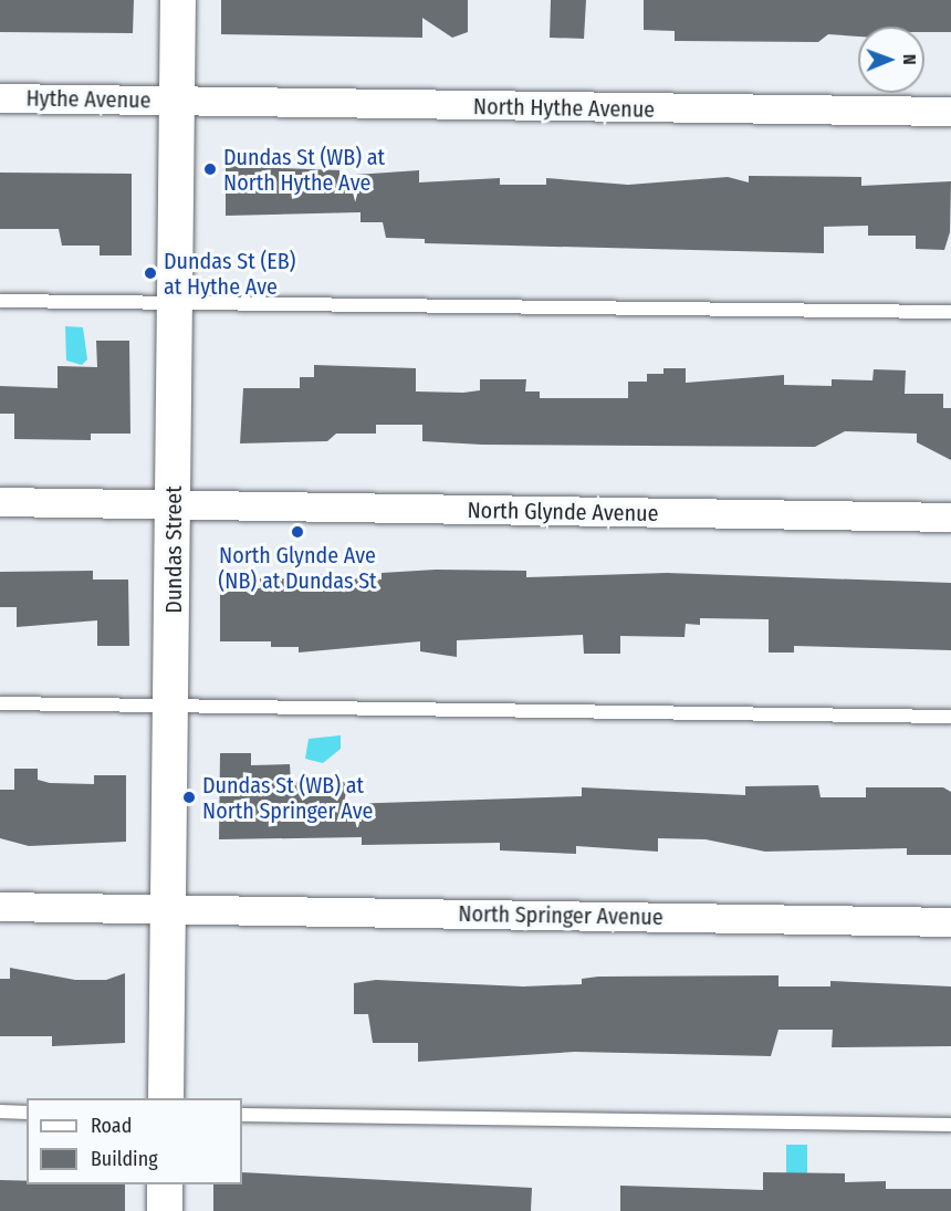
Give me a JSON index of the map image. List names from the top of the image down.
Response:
{
  "streets": {
    "street": [
      "Hythe Avenue",
      "North Hythe Avenue",
      "North Glynde Avenue",
      "Dundas Street",
      "North Springer Avenue"
    ]
  },
  "crossings": [
    ["Hythe Avenue", "North Hythe Avenue"],
    ["Hythe Avenue", "Dundas Street"],
    ["North Hythe Avenue", "Dundas Street"],
    ["North Glynde Avenue", "Dundas Street"],
    ["Dundas Street", "North Springer Avenue"]
  ],
  "places": [
    "Dundas St (WB) at North Hythe Ave",
    "Dundas St (EB) at Hythe Ave",
    "North Glynde Ave (NB) at Dundas St",
    "Dundas St (WB) at North Springer Ave"
  ],
  "legend": ["Road", "Building"],
  "north": "right"
}
